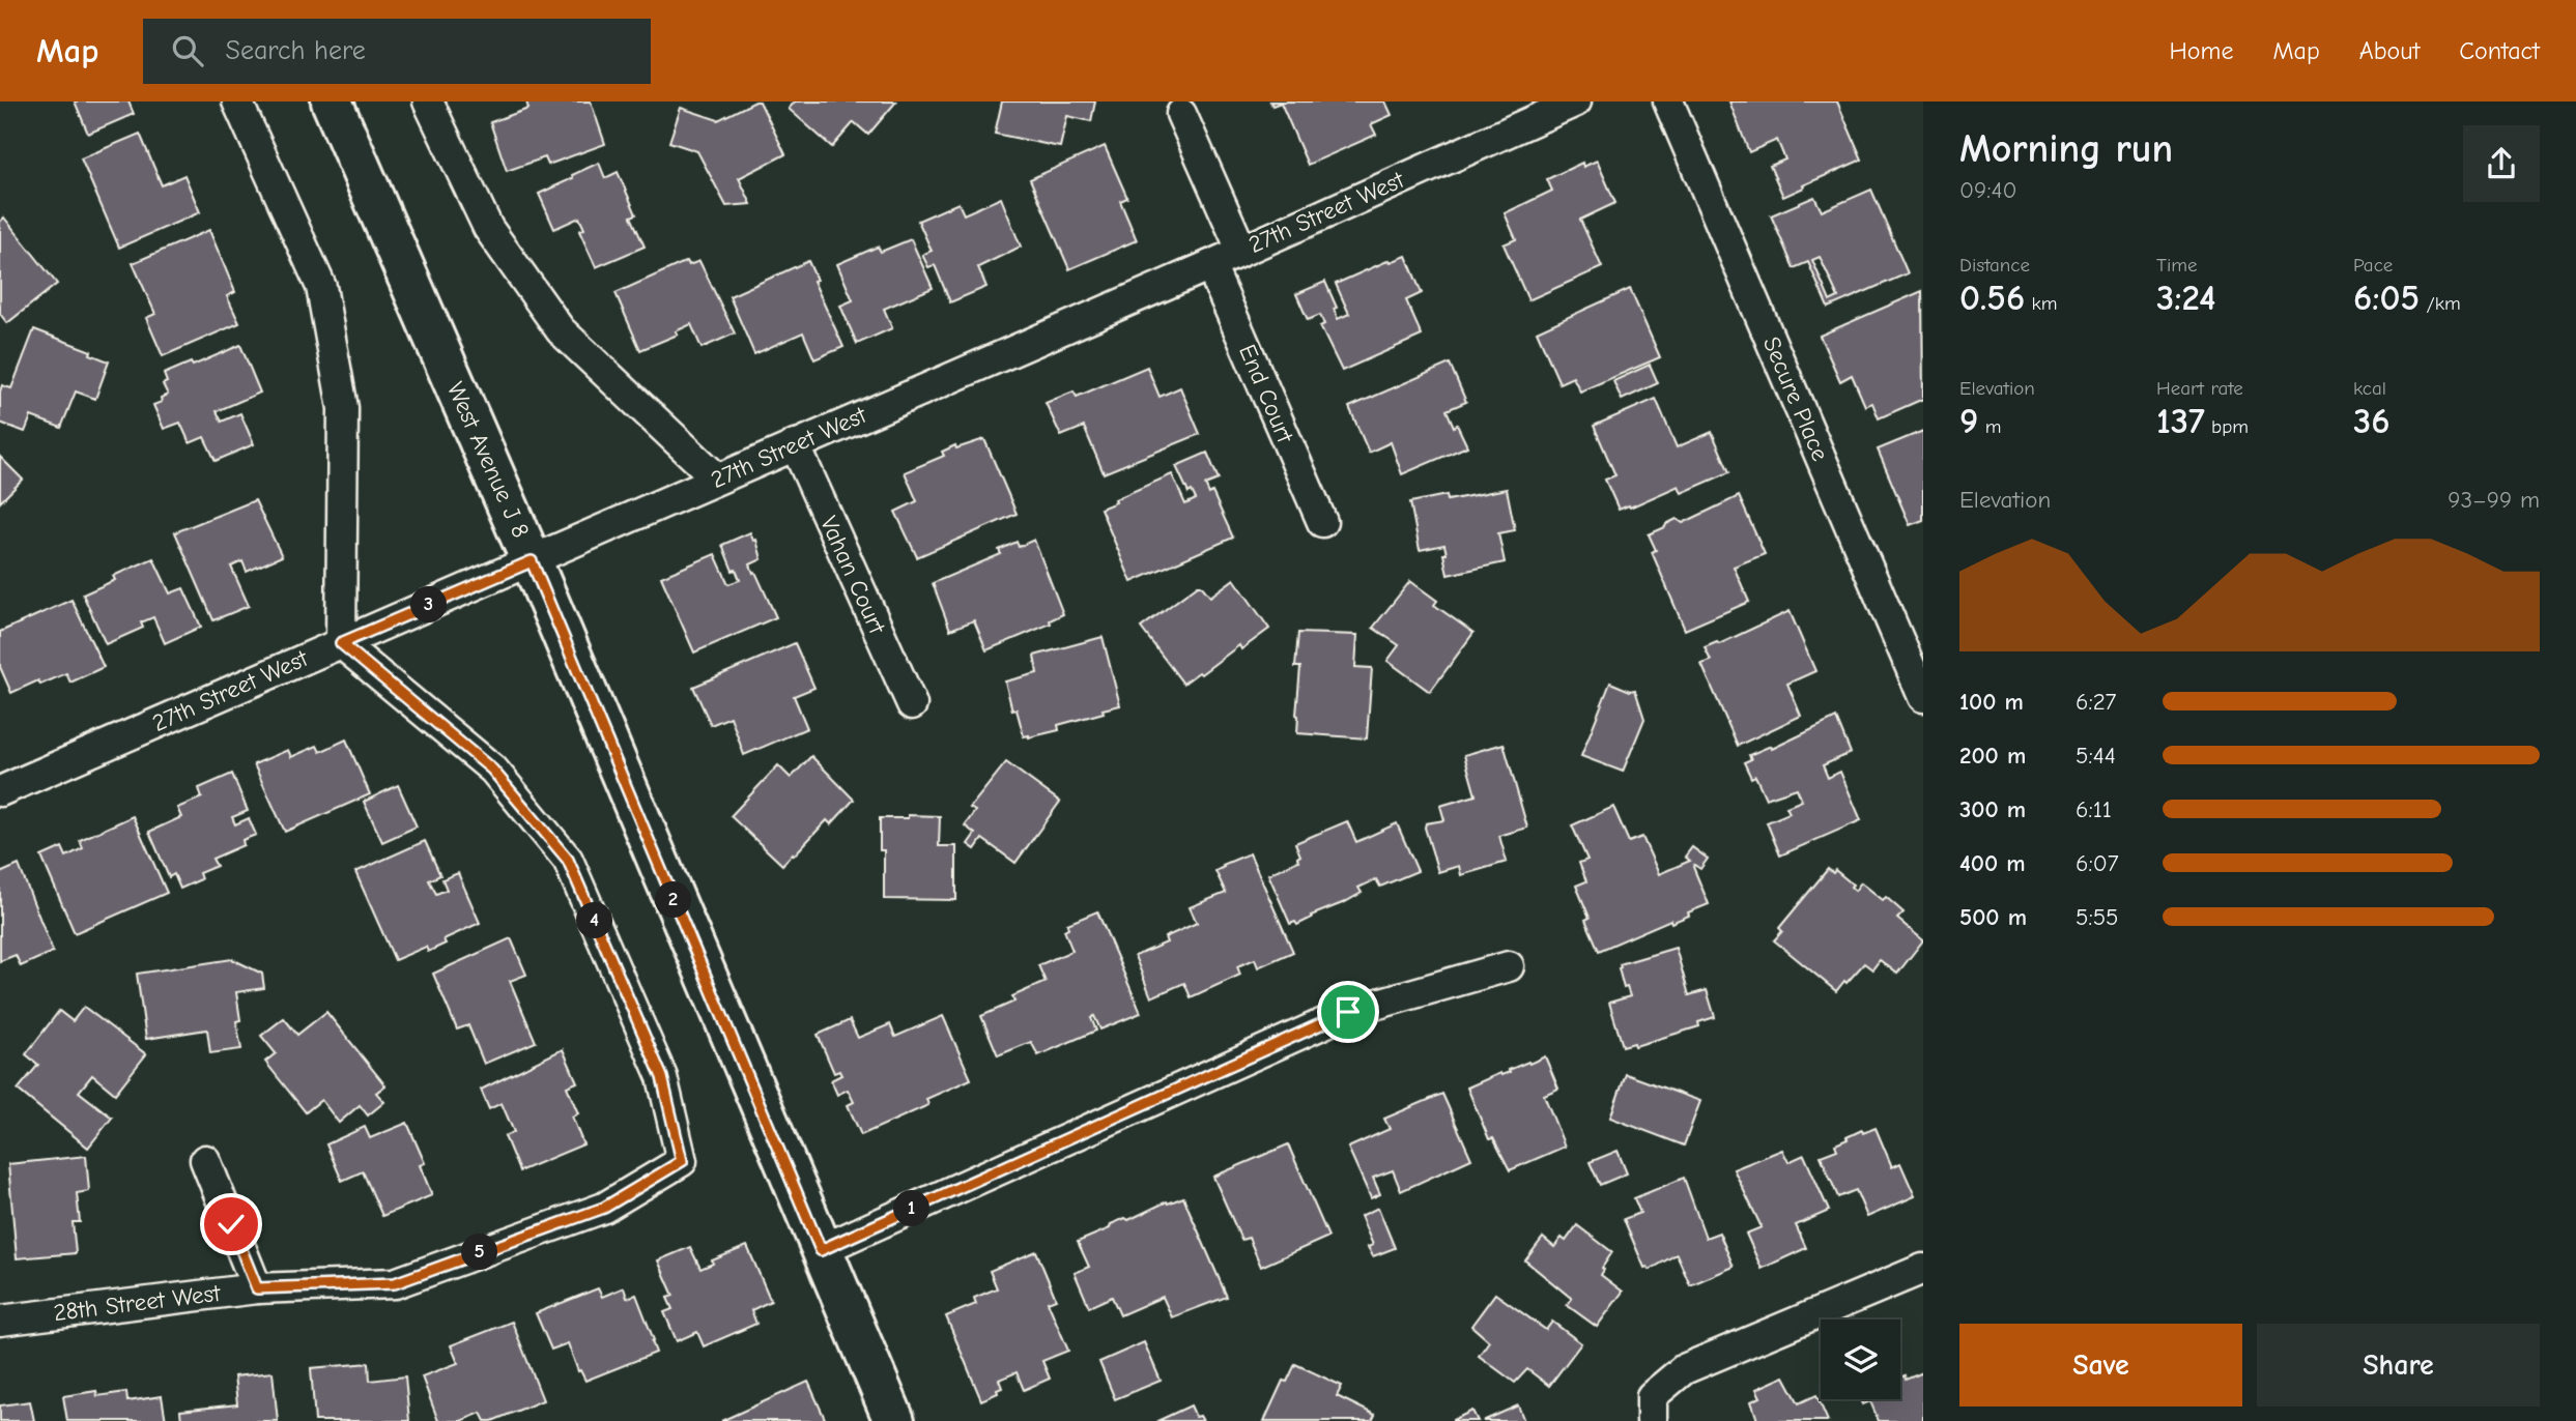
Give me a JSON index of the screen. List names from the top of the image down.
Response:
{
  "streets": {
    "street": [
      "27th Street West",
      "End Court",
      "Secure Place",
      "West Avenue J 8",
      "Vahan Court",
      "28th Street West"
    ]
  },
  "crossings": [
    ["27th Street West", "End Court"],
    ["27th Street West", "West Avenue J 8"],
    ["27th Street West", "Vahan Court"],
    ["27th Street West", "28th Street West"]
  ],
  "page": {
    "header": "Map",
    "search": "Search here",
    "nav": [
      "Home",
      "Map",
      "About",
      "Contact"
    ],
    "heading": ["Morning run", "09:40"],
    "stats": [
      ["Distance", "0.56 km"],
      ["Time", "3:24"],
      ["Pace", "6:05 /km"],
      ["Elevation", "9 m"],
      ["Heart rate", "137 bpm"],
      ["kcal", "36"]
    ],
    "chart": ["Elevation", "93–99 m"],
    "pins": [
      "3",
      "2",
      "4",
      "1",
      "5"
    ],
    "list": [
      {
        "name": "100 m",
        "note": "6:27"
      },
      {
        "name": "200 m",
        "note": "5:44"
      },
      {
        "name": "300 m",
        "note": "6:11"
      },
      {
        "name": "400 m",
        "note": "6:07"
      },
      {
        "name": "500 m",
        "note": "5:55"
      }
    ],
    "buttons": ["Save", "Share"]
  }
}
